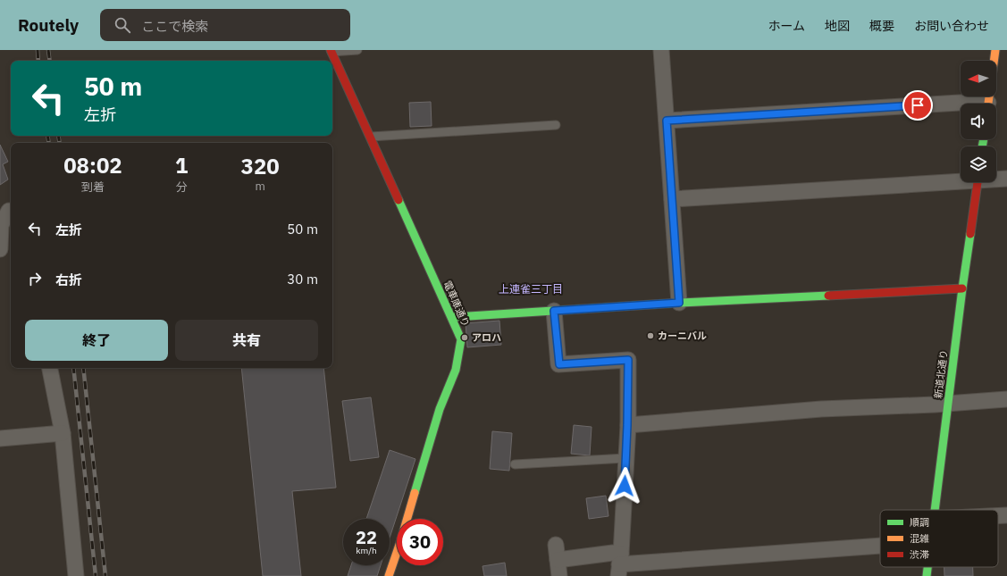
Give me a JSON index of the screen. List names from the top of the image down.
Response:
{
  "streets": {
    "street": ["電車庫通り", "新道北通り"]
  },
  "districts": ["上連雀三丁目"],
  "places": ["カーニバル", "アロハ"],
  "legend": ["順調", "混雑", "渋滞"],
  "north": "left",
  "page": {
    "header": "Routely",
    "search": "ここで検索",
    "nav": [
      "ホーム",
      "地図",
      "概要",
      "お問い合わせ"
    ],
    "turn": ["50 m", "左折"],
    "eta": [
      "08:02",
      "到着",
      "1",
      "分",
      "320",
      "m"
    ],
    "list": [
      {
        "name": "左折",
        "value": "50 m"
      },
      {
        "name": "右折",
        "value": "30 m"
      }
    ],
    "buttons": ["終了", "共有"],
    "speed": "22 km/h",
    "limit": "30"
  }
}
